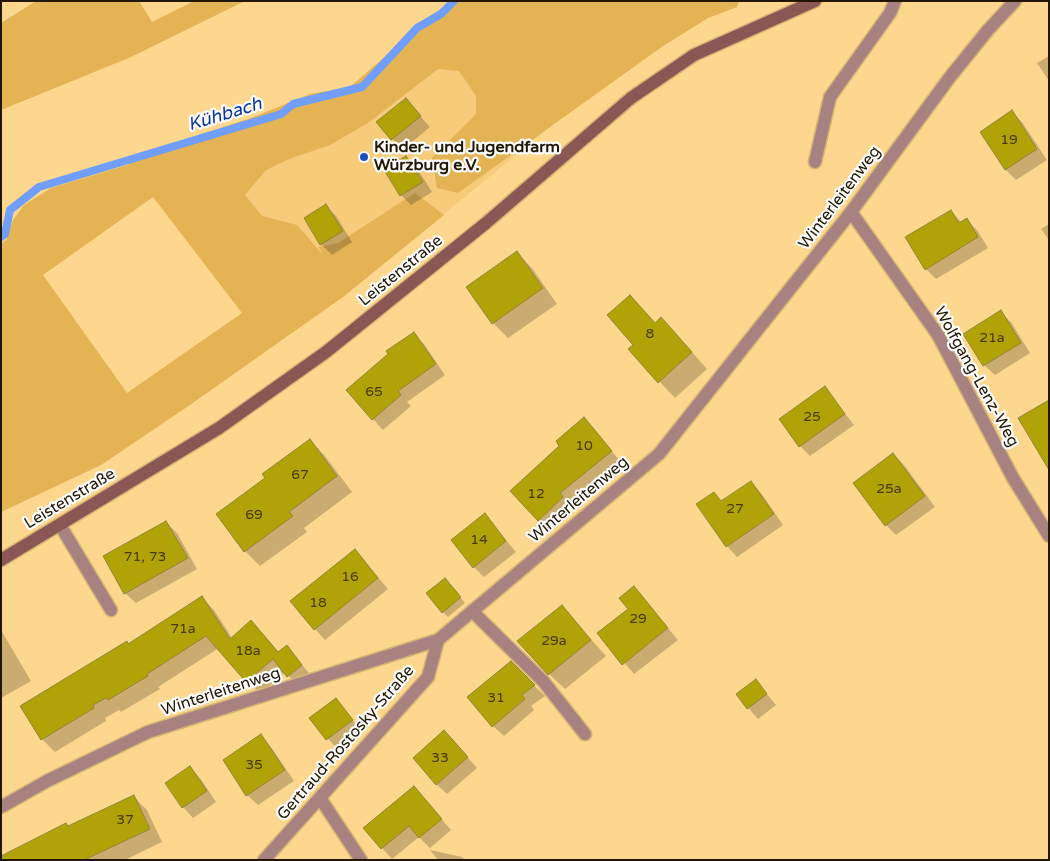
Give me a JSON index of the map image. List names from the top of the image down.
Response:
{
  "streets": {
    "main road": ["Leistenstraße"],
    "street": ["Winterleitenweg", "Wolfgang-Lenz-Weg", "Gertraud-Rostosky-Straße"]
  },
  "crossings": [
    ["Winterleitenweg", "Wolfgang-Lenz-Weg"],
    ["Winterleitenweg", "Gertraud-Rostosky-Straße"]
  ],
  "water": ["Kühbach"],
  "places": ["Kinder- und Jugendfarm Würzburg e.V."],
  "house_numbers": [
    "19",
    "8",
    "21a",
    "65",
    "25",
    "10",
    "67",
    "25a",
    "12",
    "27",
    "69",
    "14",
    "71, 73",
    "16",
    "18",
    "29",
    "71a",
    "29a",
    "18a",
    "31",
    "33",
    "35",
    "37"
  ]
}
